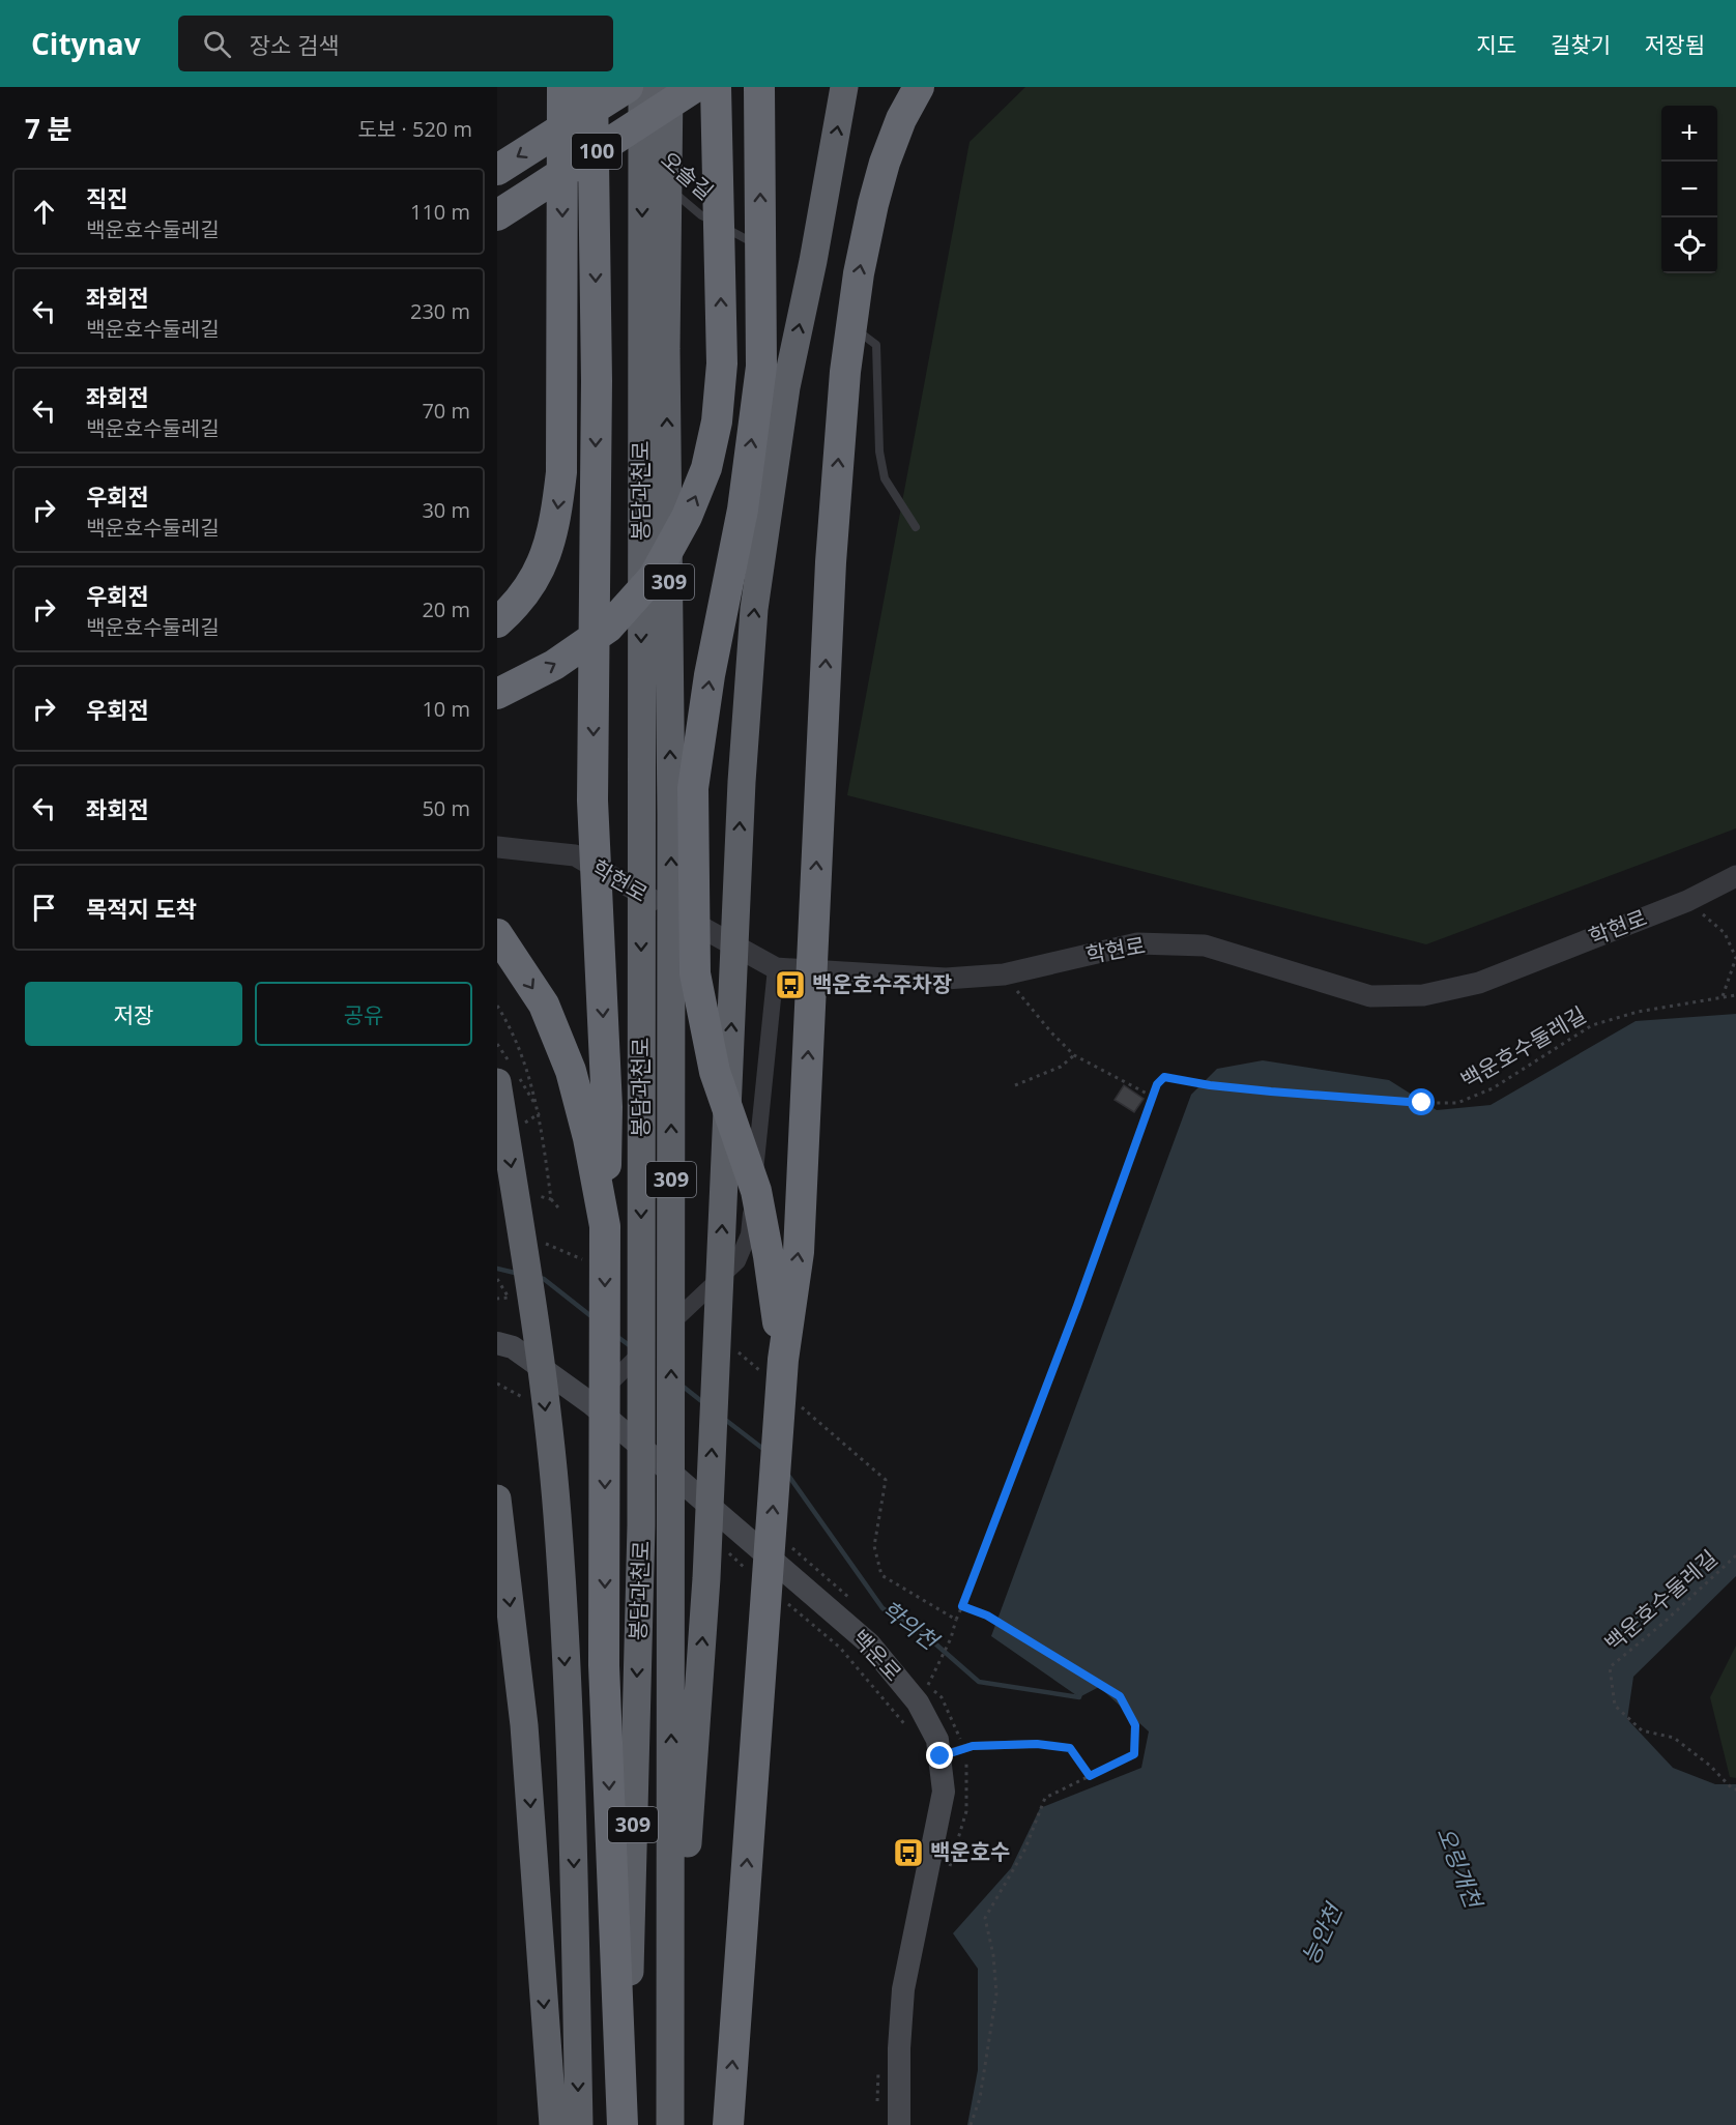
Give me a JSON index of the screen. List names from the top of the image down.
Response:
{
  "streets": {
    "highway": ["100", "봉담과천로", "309"],
    "main road": ["백운로"],
    "street": ["학현로"],
    "lane": ["오솔길"],
    "path": ["백운호수둘레길"]
  },
  "crossings": [
    ["100", "오솔길"],
    ["100", "봉담과천로"],
    ["오솔길", "봉담과천로"]
  ],
  "water": ["학의천", "오링개천", "능안천"],
  "places": {
    "bus stop": ["백운호수주차장", "백운호수"]
  },
  "page": {
    "header": "Citynav",
    "search": "장소 검색",
    "nav": ["지도", "길찾기", "저장됨"],
    "heading": ["7 분", "도보 · 520 m"],
    "map_buttons": ["+", "−"],
    "list": [
      ["직진", "백운호수둘레길", "110 m"],
      ["좌회전", "백운호수둘레길", "230 m"],
      ["좌회전", "백운호수둘레길", "70 m"],
      ["우회전", "백운호수둘레길", "30 m"],
      ["우회전", "백운호수둘레길", "20 m"],
      ["우회전", "10 m"],
      ["좌회전", "50 m"],
      "목적지 도착"
    ],
    "buttons": ["저장", "공유"]
  }
}
